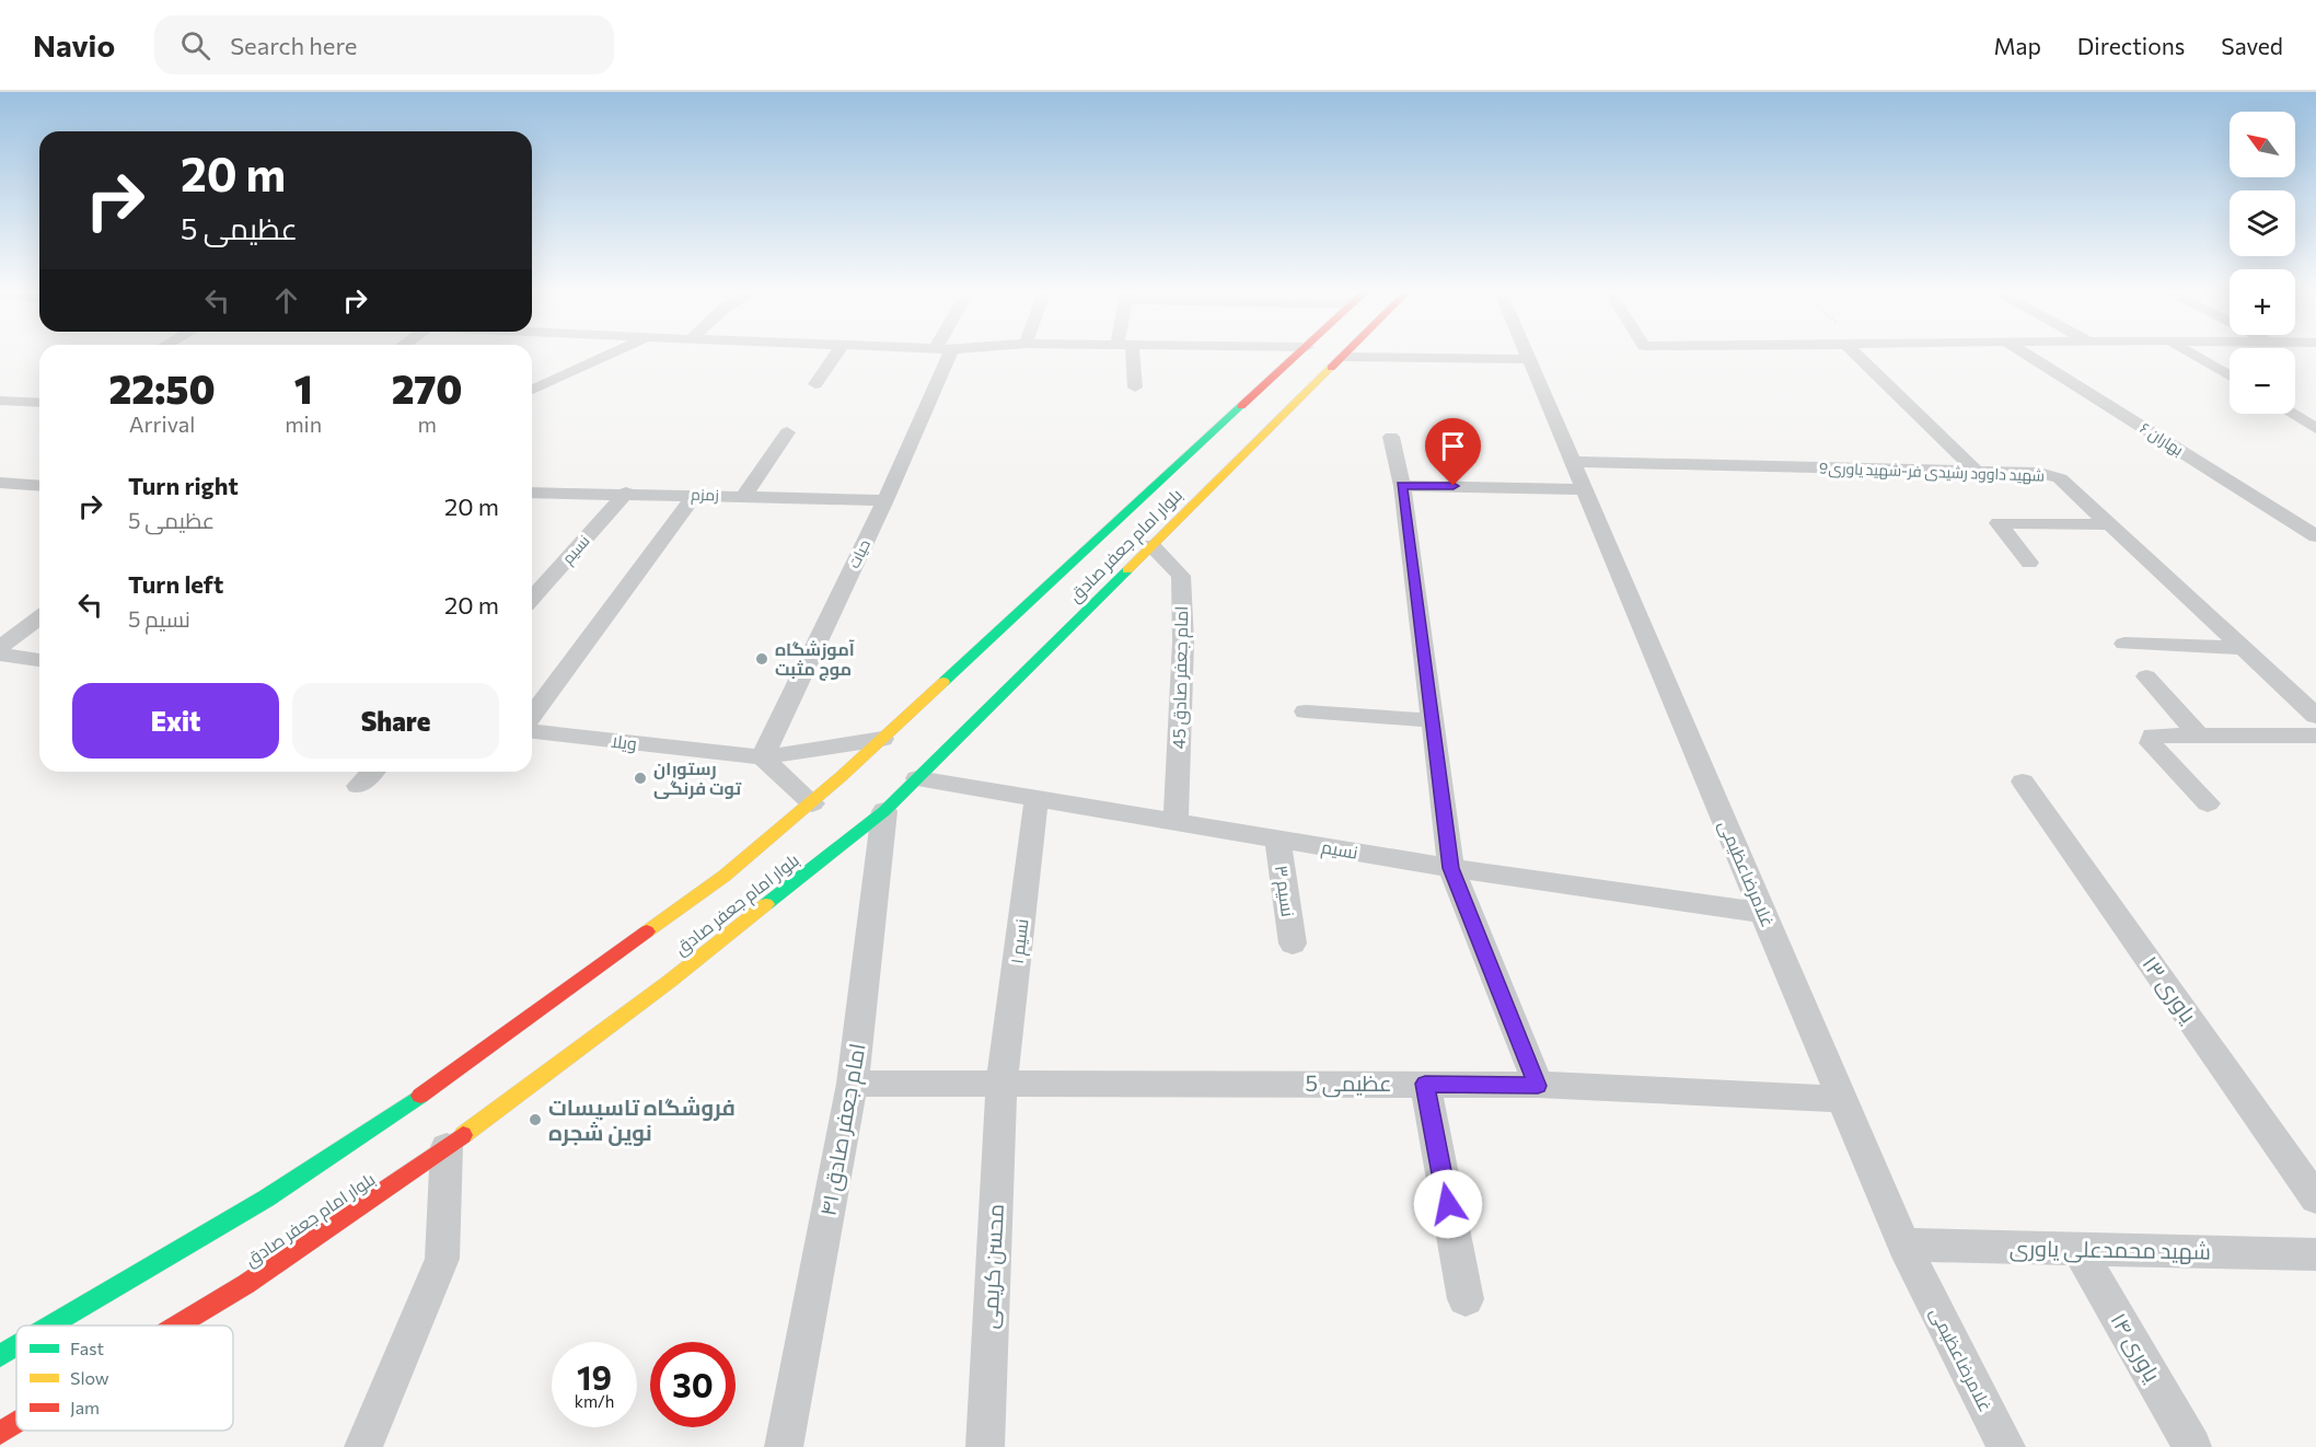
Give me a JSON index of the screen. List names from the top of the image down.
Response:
{
  "streets": {
    "main road": ["بلوار امام جعفر صادق"],
    "street": [
      "بهاران ۶",
      "شهید داوود رشیدی فر-شهید یاوری9",
      "زمزم",
      "نسیم",
      "حیات",
      "امام جعفر صادق 45",
      "ویلا",
      "غلامرضاعظیمی",
      "نسیم ۳",
      "نسیم ۱",
      "یاوری ۱۳",
      "عظیمی 5",
      "امام جعفر صادق ۴۱",
      "شهید محمدعلی یاوری",
      "محسن کریمی",
      "یاوری ۱۴"
    ]
  },
  "crossings": [
    ["شهید داوود رشیدی فر-شهید یاوری9", "غلامرضاعظیمی"],
    ["زمزم", "نسیم"],
    ["زمزم", "حیات"],
    ["بلوار امام جعفر صادق", "نسیم"],
    ["بلوار امام جعفر صادق", "امام جعفر صادق 45"],
    ["بلوار امام جعفر صادق", "ویلا"],
    ["بلوار امام جعفر صادق", "امام جعفر صادق ۴۱"],
    ["نسیم", "امام جعفر صادق 45"],
    ["نسیم", "غلامرضاعظیمی"],
    ["نسیم", "نسیم ۳"],
    ["نسیم", "نسیم ۱"],
    ["حیات", "ویلا"],
    ["غلامرضاعظیمی", "عظیمی 5"],
    ["غلامرضاعظیمی", "شهید محمدعلی یاوری"],
    ["نسیم ۱", "عظیمی 5"],
    ["نسیم ۱", "محسن کریمی"],
    ["عظیمی 5", "امام جعفر صادق ۴۱"],
    ["عظیمی 5", "محسن کریمی"],
    ["شهید محمدعلی یاوری", "یاوری ۱۴"]
  ],
  "places": ["آموزشگاه موج مثبت", "رستوران توت فرنگی", "فروشگاه تاسیسات نوین شجره"],
  "legend": ["Fast", "Slow", "Jam"],
  "north": "top left",
  "page": {
    "header": "Navio",
    "search": "Search here",
    "nav": ["Map", "Directions", "Saved"],
    "map_buttons": ["+", "−"],
    "turn": ["20 m", "عظیمی 5"],
    "eta": [
      "22:50",
      "Arrival",
      "1",
      "min",
      "270",
      "m"
    ],
    "list": [
      {
        "name": "Turn right",
        "note": "عظیمی 5",
        "value": "20 m"
      },
      {
        "name": "Turn left",
        "note": "نسیم 5",
        "value": "20 m"
      }
    ],
    "buttons": ["Exit", "Share"],
    "speed": "19 km/h",
    "limit": "30"
  }
}
